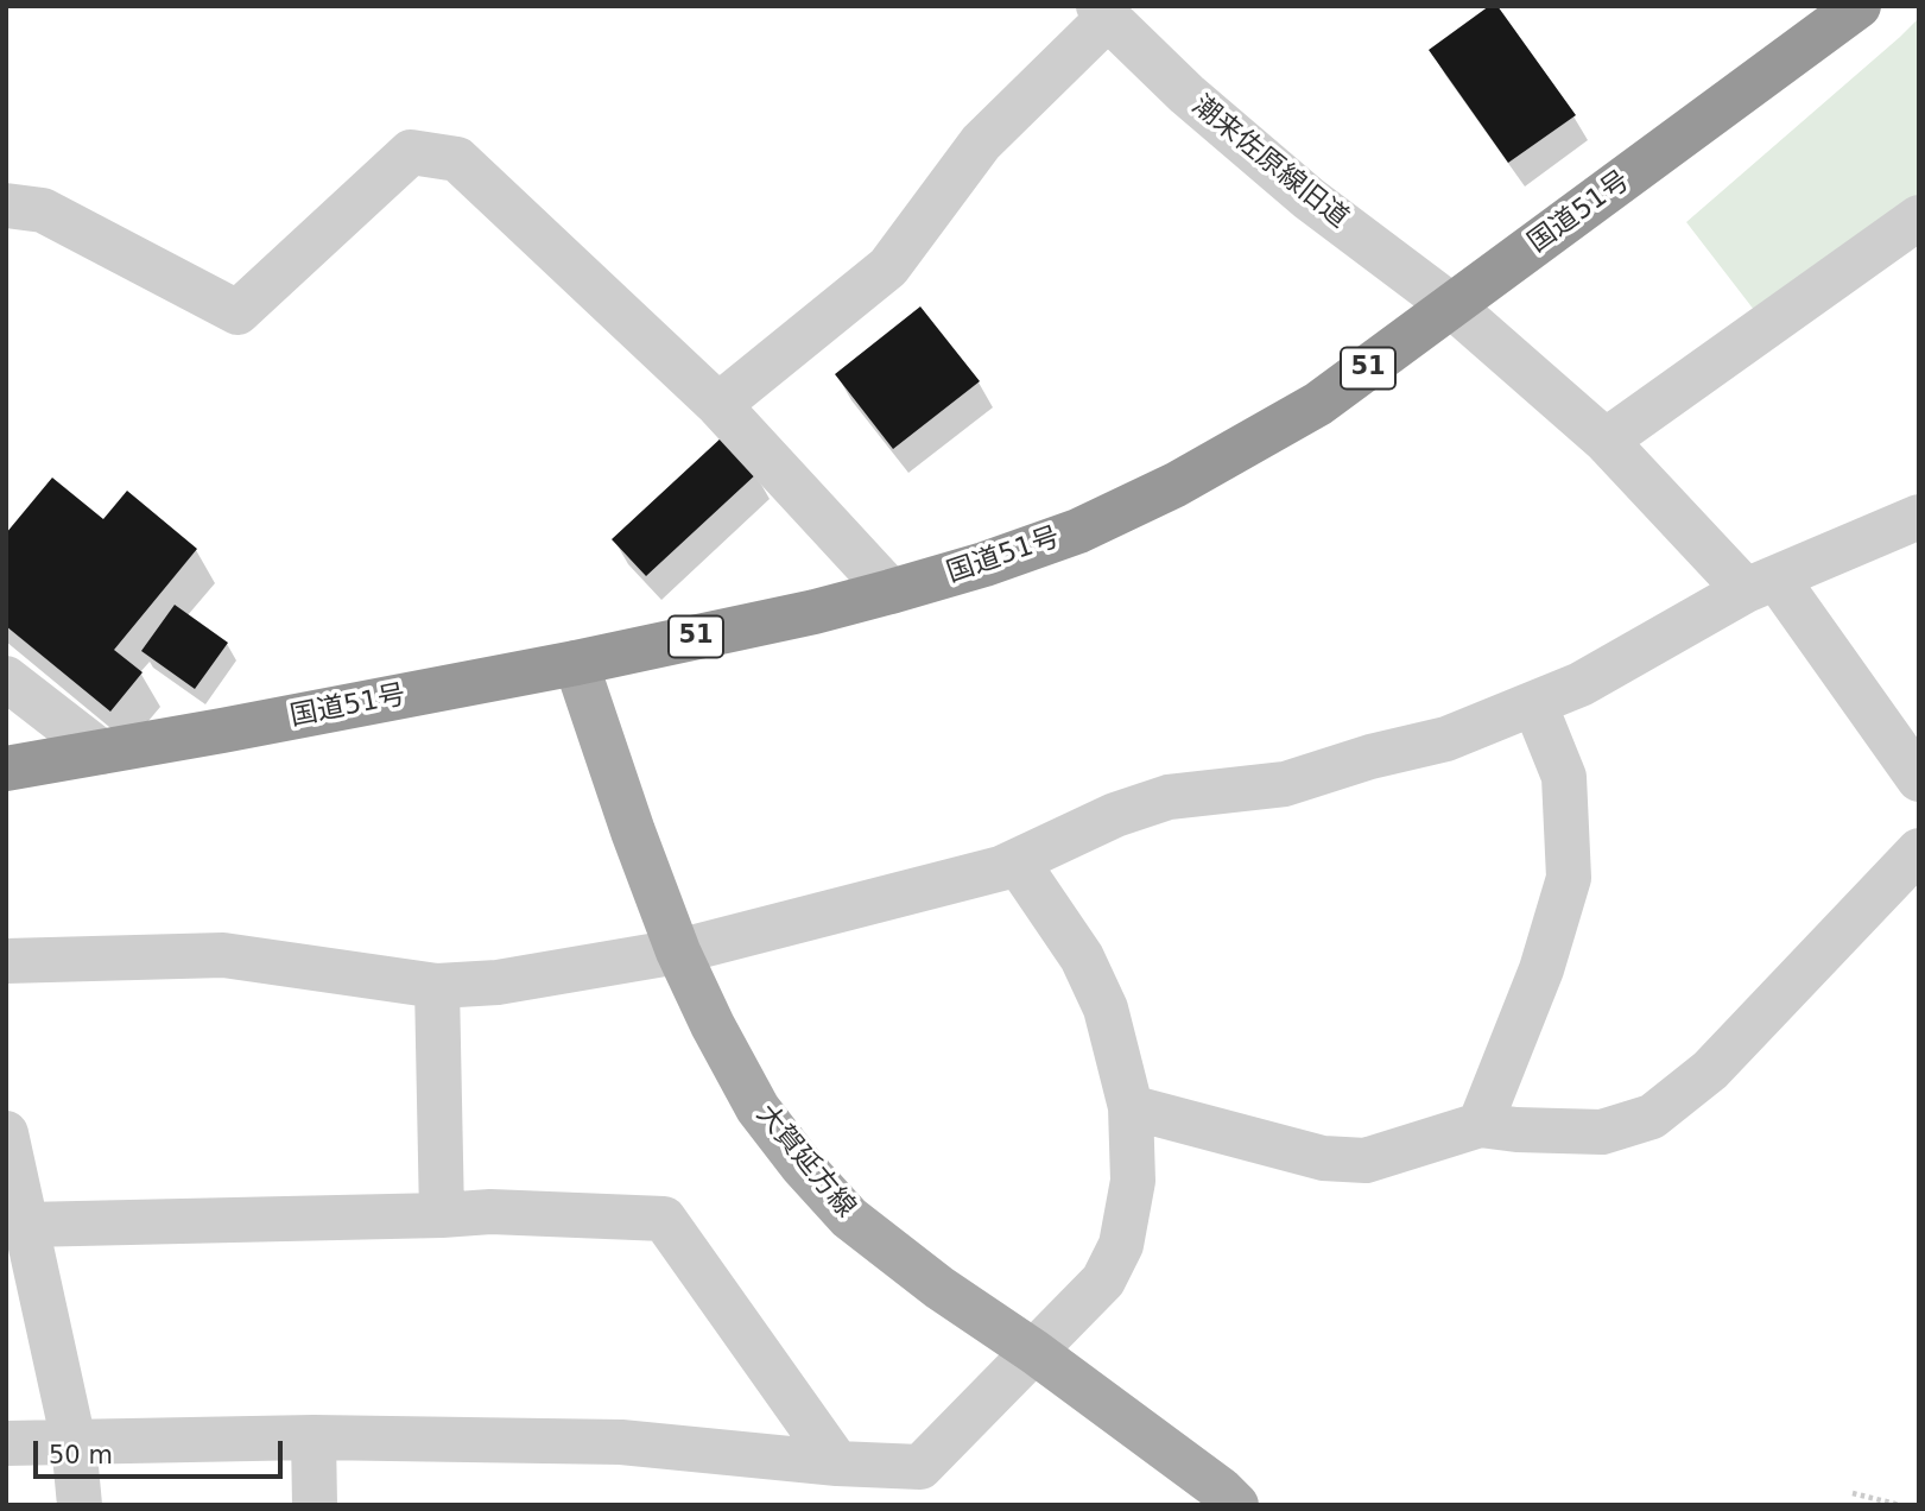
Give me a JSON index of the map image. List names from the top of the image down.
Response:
{
  "streets": {
    "highway": ["国道51号", "51"],
    "main road": ["大賀延方線"],
    "street": ["潮来佐原線旧道"]
  },
  "crossings": [
    ["潮来佐原線旧道", "国道51号"],
    ["国道51号", "大賀延方線"]
  ],
  "scale_bar": "50 m"
}
